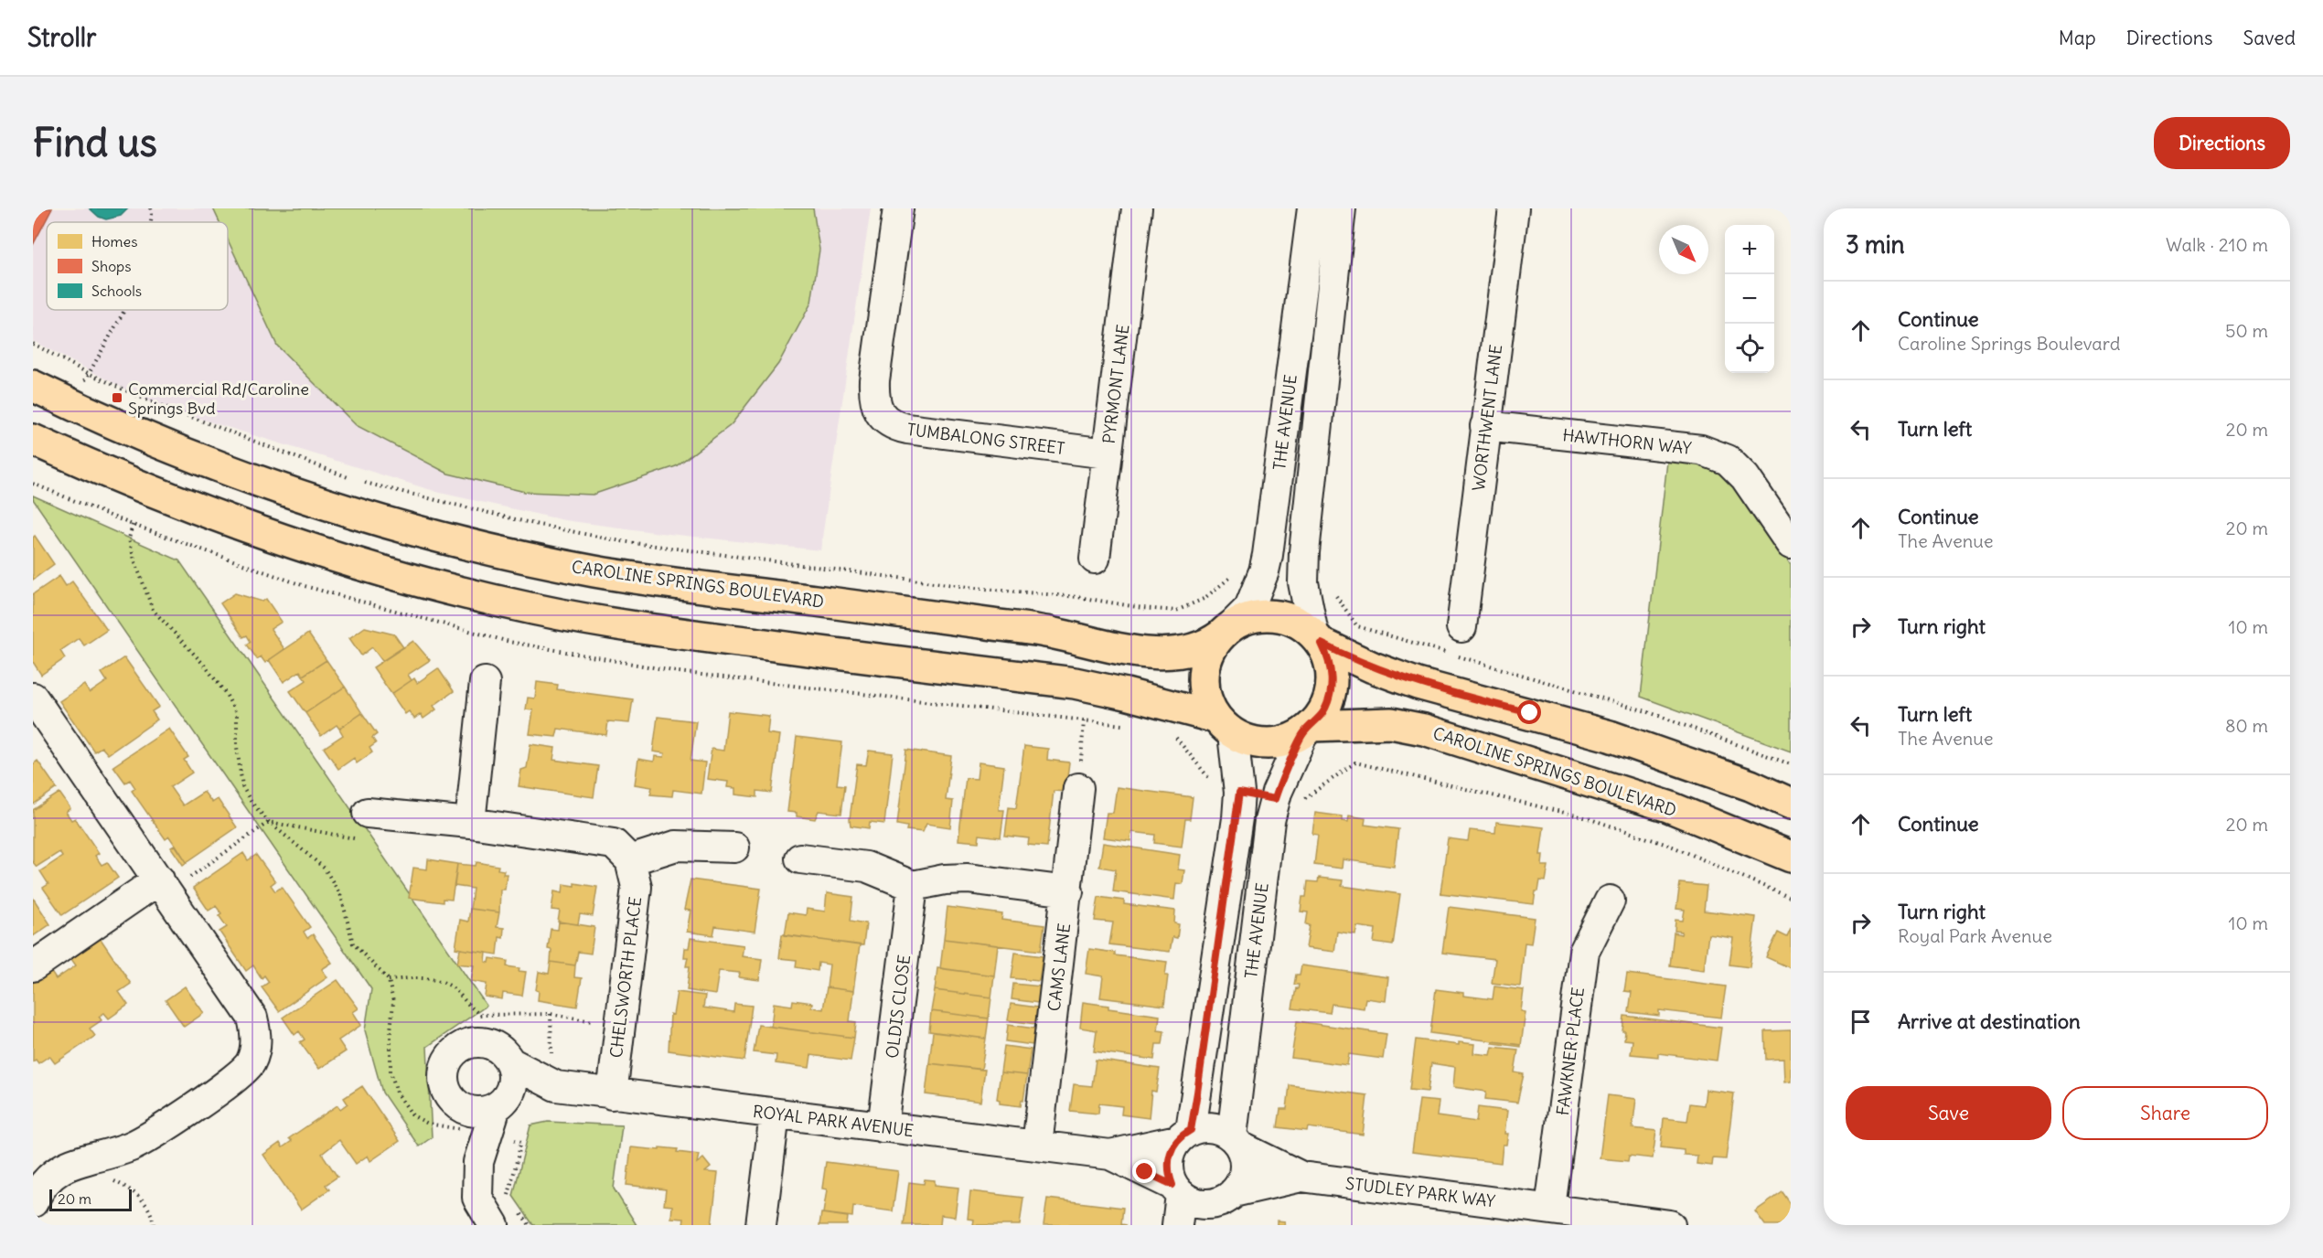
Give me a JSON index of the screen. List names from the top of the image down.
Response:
{
  "streets": {
    "main road": ["CAROLINE SPRINGS BOULEVARD"],
    "street": [
      "PYRMONT LANE",
      "WORTHWENT LANE",
      "THE AVENUE",
      "TUMBALONG STREET",
      "HAWTHORN WAY",
      "CAMS LANE",
      "CHELSWORTH PLACE",
      "OLDIS CLOSE",
      "FAWKNER PLACE",
      "ROYAL PARK AVENUE",
      "STUDLEY PARK WAY"
    ]
  },
  "crossings": [
    ["PYRMONT LANE", "TUMBALONG STREET"],
    ["WORTHWENT LANE", "HAWTHORN WAY"],
    ["THE AVENUE", "CAROLINE SPRINGS BOULEVARD"],
    ["THE AVENUE", "ROYAL PARK AVENUE"],
    ["THE AVENUE", "STUDLEY PARK WAY"],
    ["CAMS LANE", "ROYAL PARK AVENUE"],
    ["CHELSWORTH PLACE", "ROYAL PARK AVENUE"],
    ["OLDIS CLOSE", "ROYAL PARK AVENUE"],
    ["FAWKNER PLACE", "STUDLEY PARK WAY"],
    ["ROYAL PARK AVENUE", "STUDLEY PARK WAY"]
  ],
  "places": {
    "transit": ["Commercial Rd/Caroline Springs Bvd"]
  },
  "legend": ["Homes", "Shops", "Schools"],
  "scale_bar": "20 m",
  "north": "bottom right",
  "page": {
    "header": "Strollr",
    "nav": ["Map", "Directions", "Saved"],
    "buttons": [
      "Directions",
      ["Save", "Share"]
    ],
    "title": "Find us",
    "heading": ["3 min", "Walk · 210 m"],
    "map_buttons": ["+", "−"],
    "list": [
      ["Continue", "Caroline Springs Boulevard", "50 m"],
      ["Turn left", "20 m"],
      ["Continue", "The Avenue", "20 m"],
      ["Turn right", "10 m"],
      ["Turn left", "The Avenue", "80 m"],
      ["Continue", "20 m"],
      ["Turn right", "Royal Park Avenue", "10 m"],
      "Arrive at destination"
    ],
    "scale": "20 m"
  }
}
